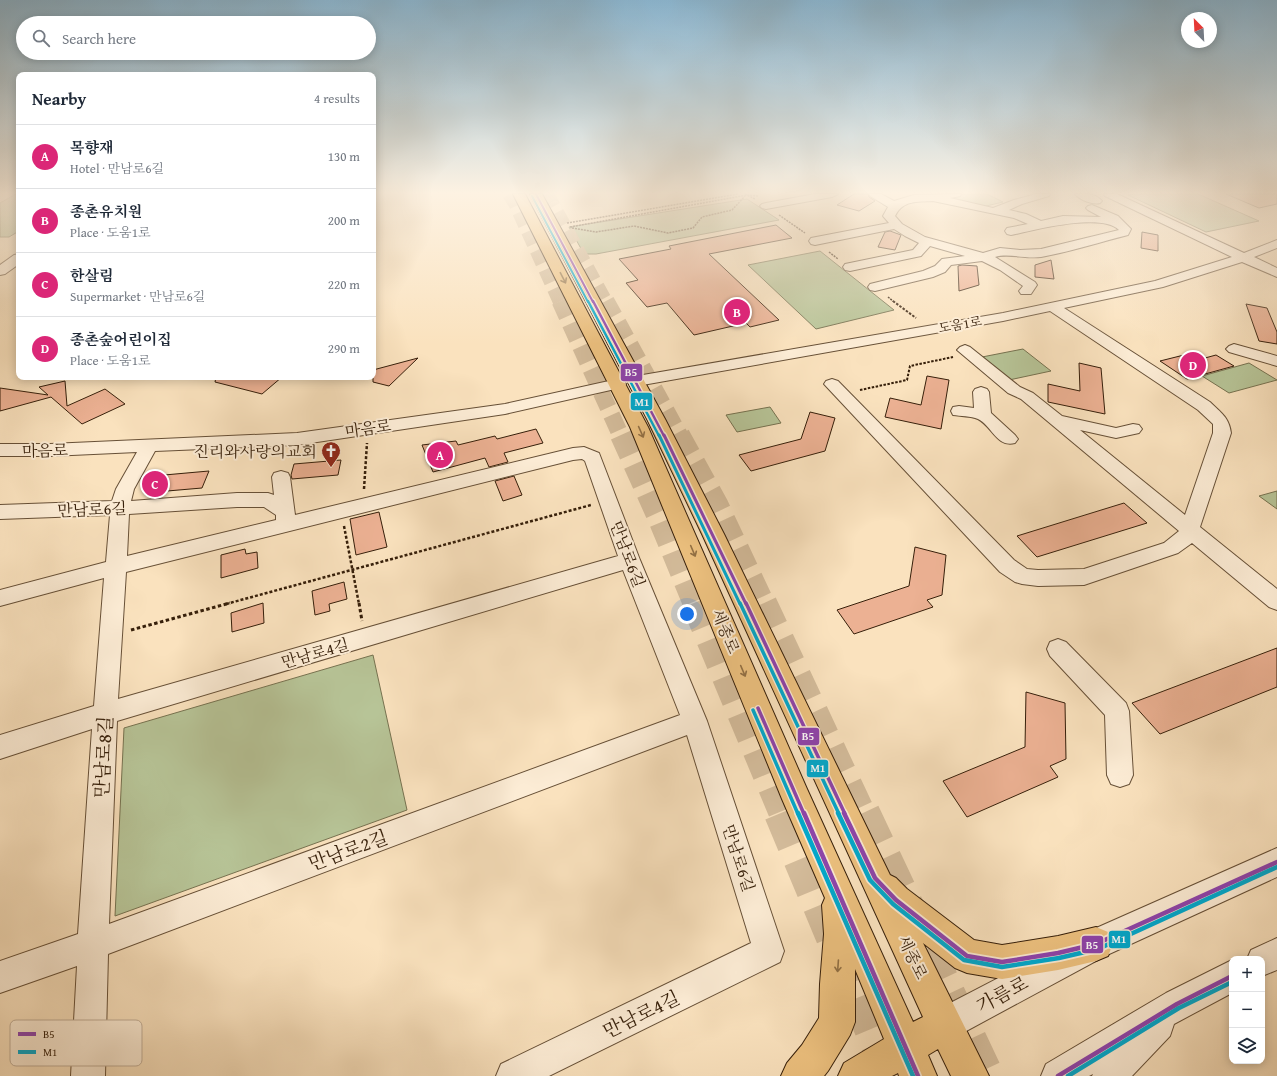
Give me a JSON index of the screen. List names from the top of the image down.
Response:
{
  "streets": {
    "main road": ["세종로"],
    "street": [
      "도움1로",
      "마음로",
      "만남로6길",
      "만남로4길",
      "만남로8길",
      "만남로2길",
      "가름로"
    ]
  },
  "crossings": [
    ["도움1로", "마음로"],
    ["도움1로", "세종로"],
    ["마음로", "세종로"],
    ["마음로", "만남로8길"],
    ["만남로6길", "만남로4길"],
    ["만남로6길", "만남로8길"],
    ["만남로6길", "만남로2길"],
    ["세종로", "가름로"],
    ["만남로4길", "만남로8길"],
    ["만남로8길", "만남로2길"]
  ],
  "places": {
    "church": ["진리와사랑의교회"]
  },
  "lines": ["transit line B5", "transit line M1"],
  "legend": ["B5", "M1"],
  "north": "top left",
  "page": {
    "search": "Search here",
    "heading": ["Nearby", "4 results"],
    "list": [
      {
        "mark": "A",
        "name": "목향재",
        "note": "Hotel · 만남로6길",
        "value": "130 m"
      },
      {
        "mark": "B",
        "name": "종촌유치원",
        "note": "Place · 도움1로",
        "value": "200 m"
      },
      {
        "mark": "C",
        "name": "한살림",
        "note": "Supermarket · 만남로6길",
        "value": "220 m"
      },
      {
        "mark": "D",
        "name": "종촌숲어린이집",
        "note": "Place · 도움1로",
        "value": "290 m"
      }
    ],
    "pins": [
      "B",
      "D",
      "A",
      "C"
    ],
    "map_buttons": ["+", "−"]
  }
}
